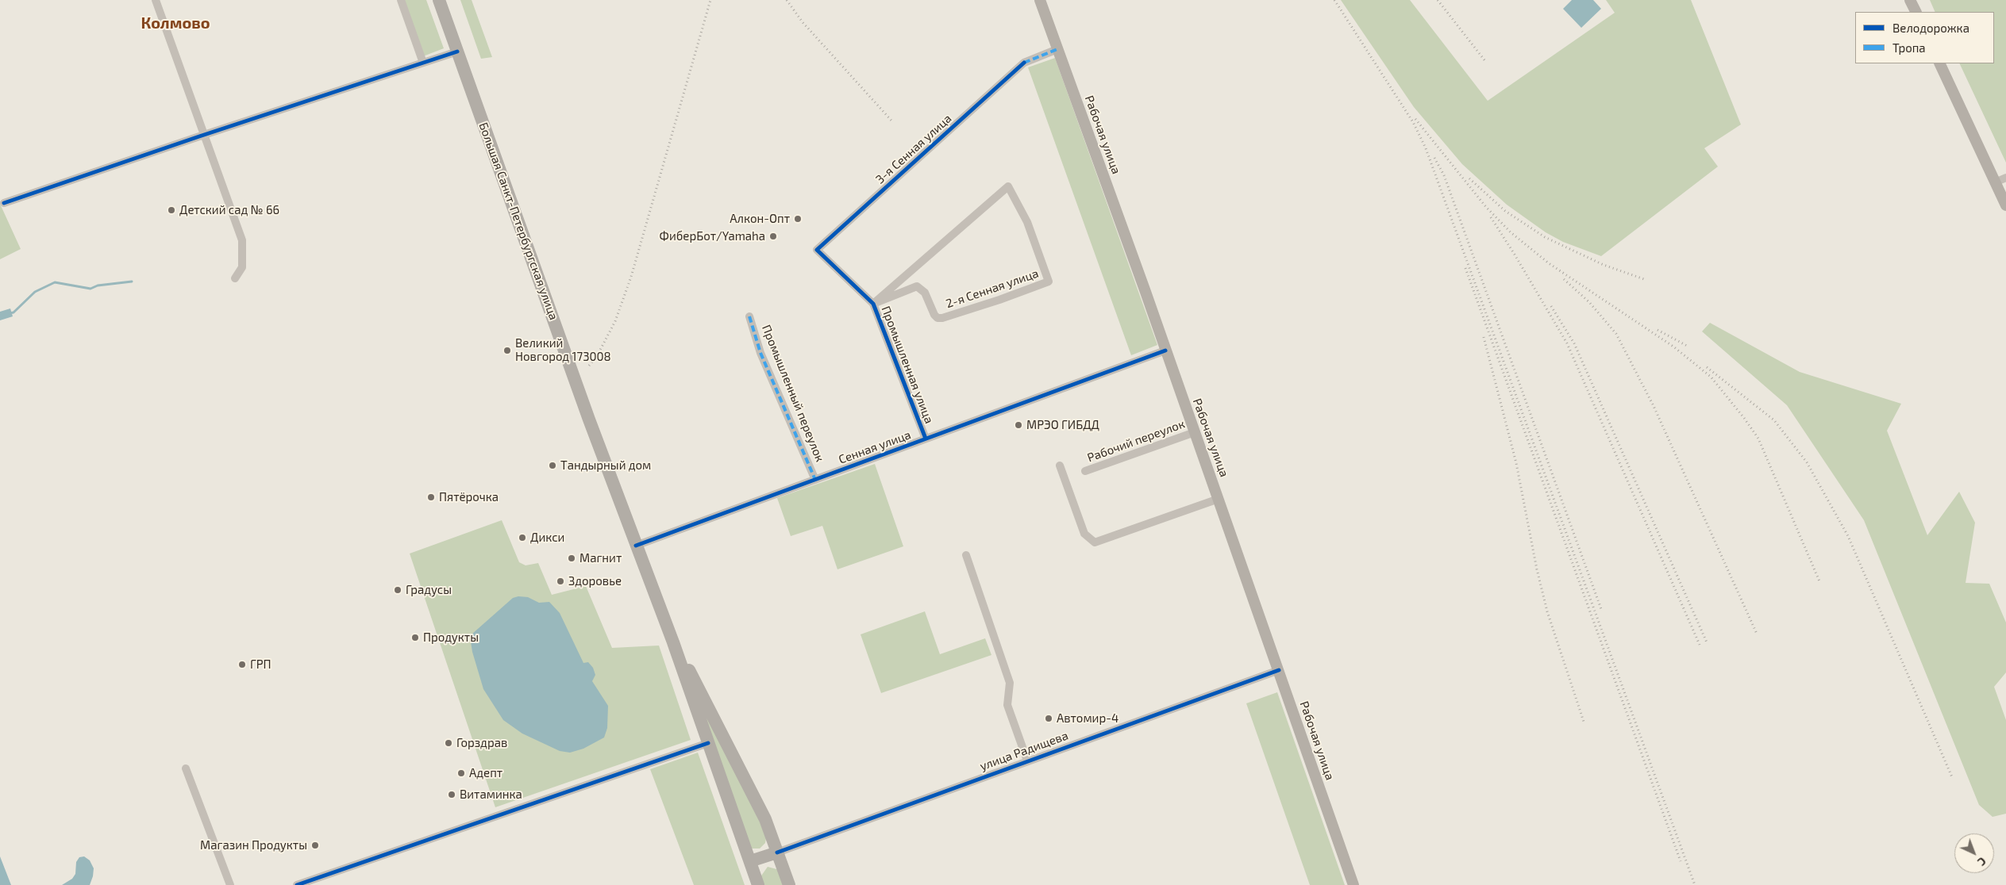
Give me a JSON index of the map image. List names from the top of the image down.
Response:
{
  "streets": {
    "main road": ["Рабочая улица", "Большая Санкт-Петербургская улица"],
    "street": [
      "3-я Сенная улица",
      "2-я Сенная улица",
      "Промышленная улица",
      "Промышленный переулок",
      "Рабочий переулок",
      "Сенная улица",
      "улица Радищева"
    ]
  },
  "crossings": [
    ["Рабочая улица", "3-я Сенная улица"],
    ["Рабочая улица", "Рабочий переулок"],
    ["Рабочая улица", "Сенная улица"],
    ["Рабочая улица", "улица Радищева"],
    ["3-я Сенная улица", "Промышленная улица"],
    ["Большая Санкт-Петербургская улица", "Сенная улица"],
    ["Большая Санкт-Петербургская улица", "улица Радищева"],
    ["2-я Сенная улица", "Промышленная улица"],
    ["Промышленная улица", "Сенная улица"],
    ["Промышленный переулок", "Сенная улица"]
  ],
  "districts": ["Колмово"],
  "places": [
    "Детский сад № 66",
    "Алкон-Опт",
    "ФиберБот/Yamaha",
    "Великий Новгород 173008",
    "МРЭО ГИБДД",
    "Тандырный дом",
    "Пятёрочка",
    "Дикси",
    "Магнит",
    "Здоровье",
    "Градусы",
    "Продукты",
    "ГРП",
    "Автомир-4",
    "Горздрав",
    "Адепт",
    "Витаминка",
    "Магазин Продукты"
  ],
  "legend": ["Велодорожка", "Тропа"],
  "north": "bottom right"
}
